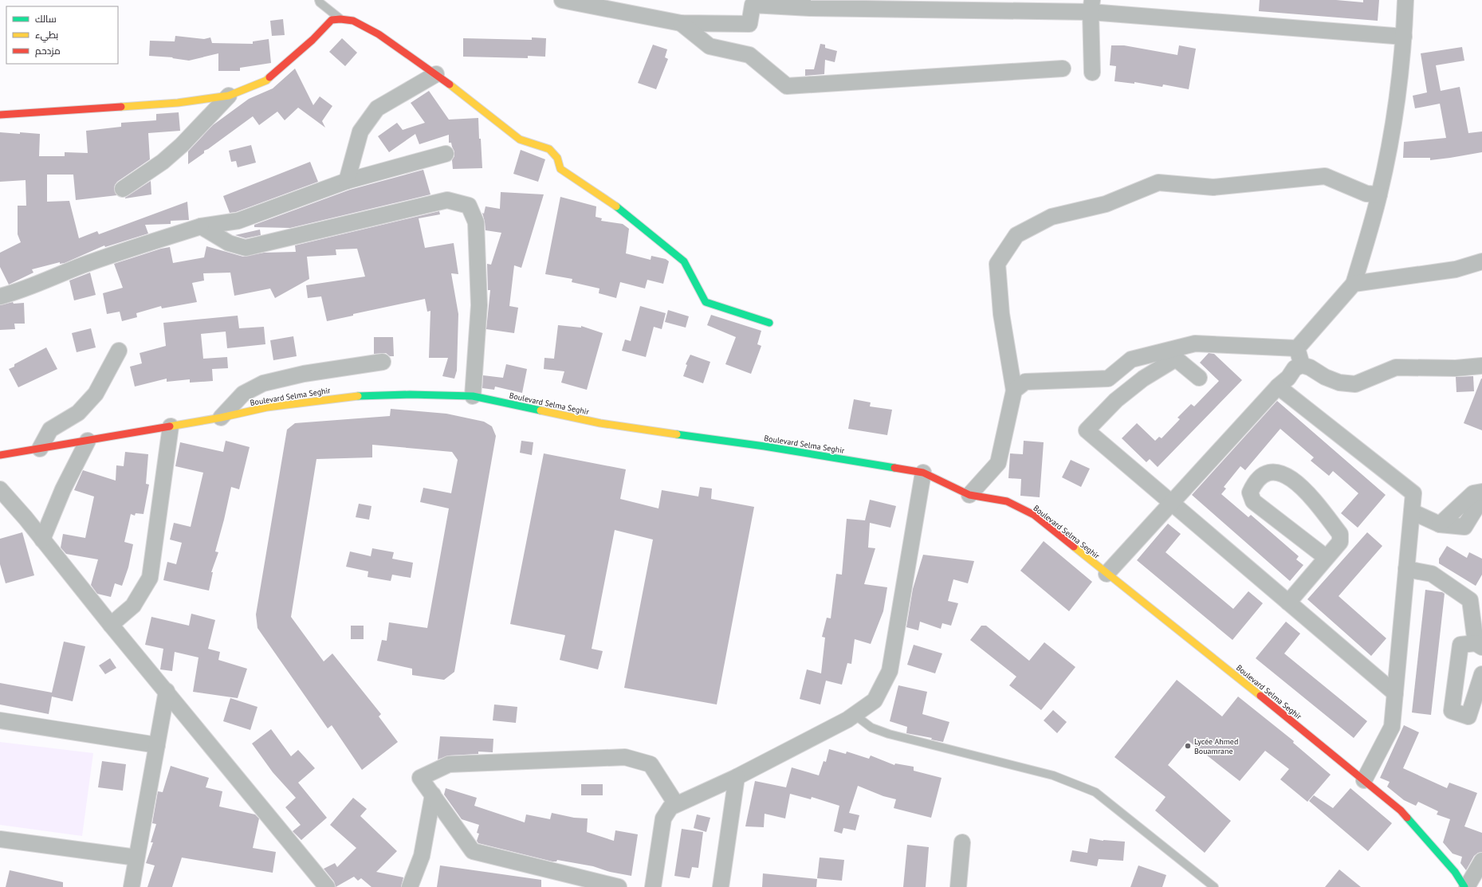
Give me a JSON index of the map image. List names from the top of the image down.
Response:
{
  "streets": {
    "main road": ["Boulevard Selma Seghir"]
  },
  "places": ["Lycée Ahmed Bouamrane"],
  "legend": ["سالك", "بطيء", "مزدحم"]
}
